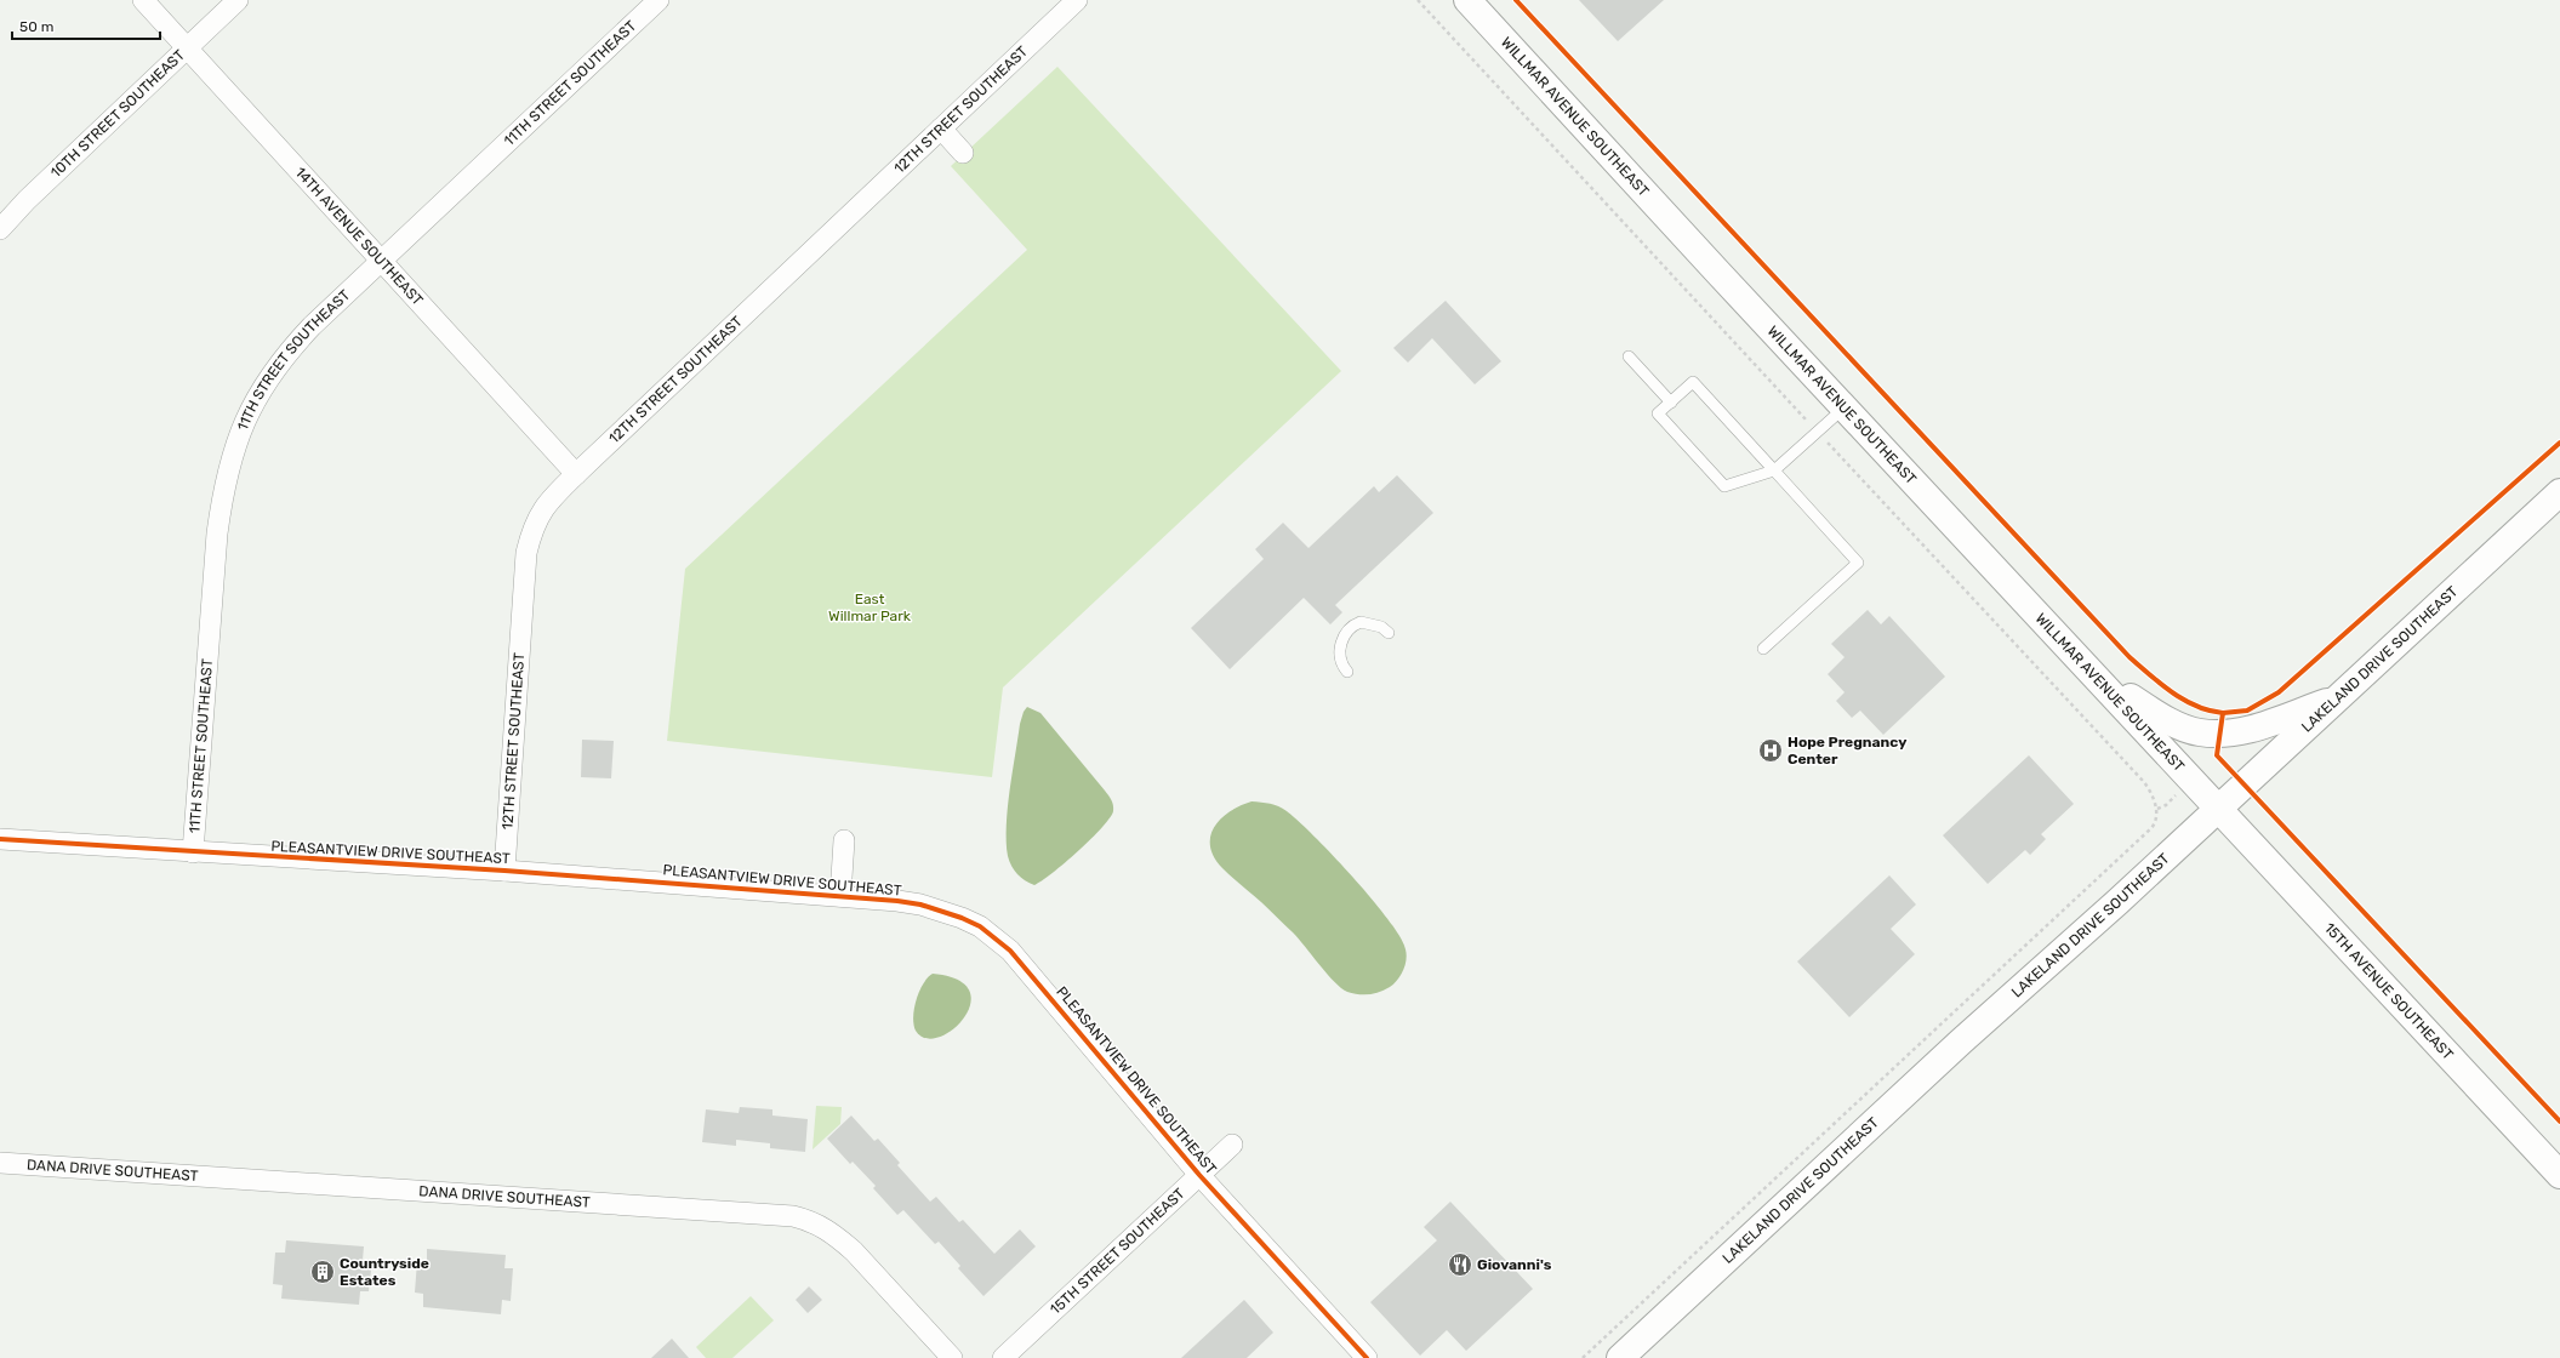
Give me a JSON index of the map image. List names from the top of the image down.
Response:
{
  "streets": {
    "main road": ["WILLMAR AVENUE SOUTHEAST", "LAKELAND DRIVE SOUTHEAST", "15TH AVENUE SOUTHEAST"],
    "street": [
      "11TH STREET SOUTHEAST",
      "12TH STREET SOUTHEAST",
      "10TH STREET SOUTHEAST",
      "14TH AVENUE SOUTHEAST",
      "PLEASANTVIEW DRIVE SOUTHEAST",
      "DANA DRIVE SOUTHEAST",
      "15TH STREET SOUTHEAST"
    ]
  },
  "crossings": [
    ["11TH STREET SOUTHEAST", "14TH AVENUE SOUTHEAST"],
    ["11TH STREET SOUTHEAST", "PLEASANTVIEW DRIVE SOUTHEAST"],
    ["12TH STREET SOUTHEAST", "14TH AVENUE SOUTHEAST"],
    ["12TH STREET SOUTHEAST", "PLEASANTVIEW DRIVE SOUTHEAST"],
    ["10TH STREET SOUTHEAST", "14TH AVENUE SOUTHEAST"],
    ["WILLMAR AVENUE SOUTHEAST", "LAKELAND DRIVE SOUTHEAST"],
    ["WILLMAR AVENUE SOUTHEAST", "15TH AVENUE SOUTHEAST"],
    ["LAKELAND DRIVE SOUTHEAST", "15TH AVENUE SOUTHEAST"],
    ["PLEASANTVIEW DRIVE SOUTHEAST", "15TH STREET SOUTHEAST"]
  ],
  "parks": ["East Willmar Park"],
  "places": {
    "hospital": ["Hope Pregnancy Center"],
    "restaurant": ["Giovanni's"],
    "building": ["Countryside Estates"]
  },
  "scale_bar": "50 m"
}
